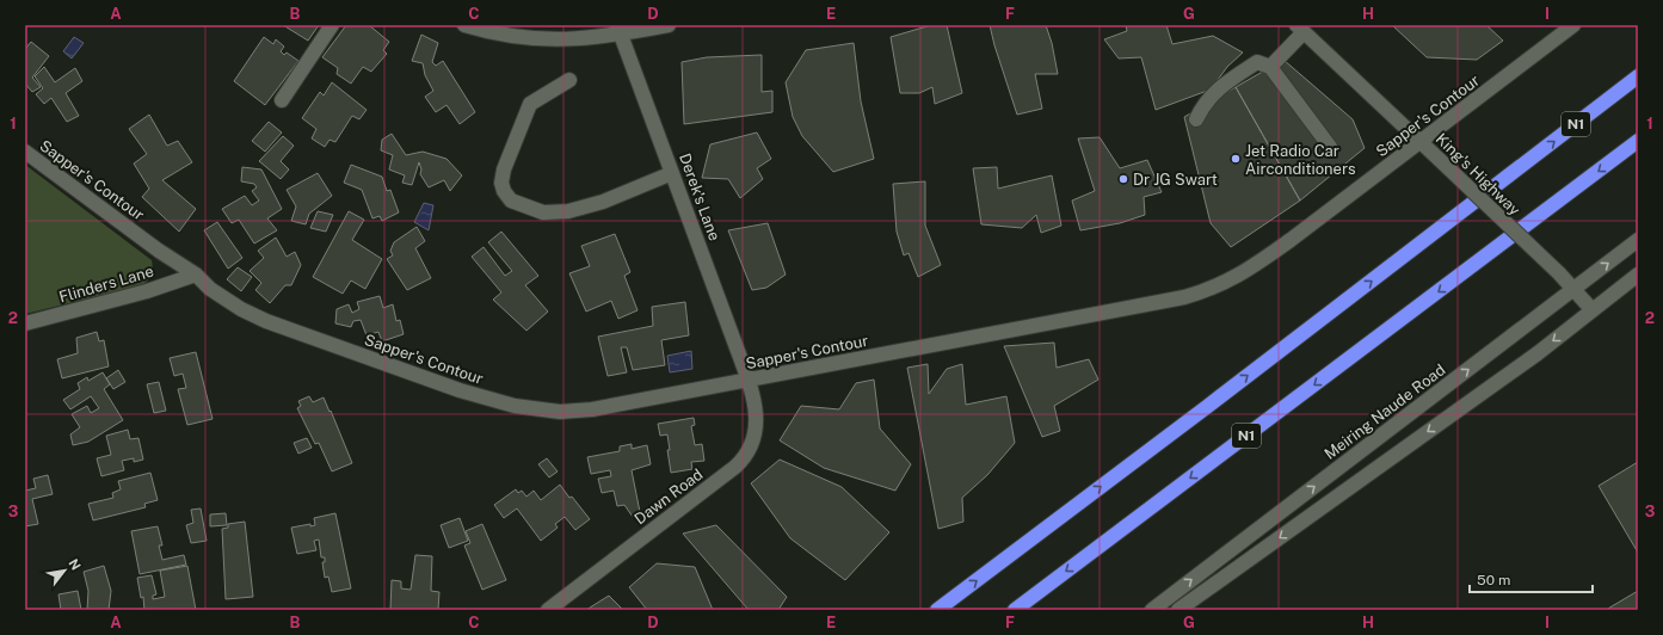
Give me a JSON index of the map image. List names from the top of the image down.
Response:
{
  "streets": {
    "highway": ["N1"],
    "street": [
      "Sapper's Contour",
      "King's Highway",
      "Derek's Lane",
      "Flinders Lane",
      "Meiring Naude Road",
      "Dawn Road"
    ]
  },
  "crossings": [
    ["Sapper's Contour", "King's Highway"],
    ["Sapper's Contour", "Derek's Lane"],
    ["Sapper's Contour", "Flinders Lane"],
    ["Sapper's Contour", "Dawn Road"],
    ["King's Highway", "Meiring Naude Road"],
    ["Derek's Lane", "Dawn Road"]
  ],
  "places": ["Jet Radio Car Airconditioners", "Dr JG Swart"],
  "scale_bar": "50 m",
  "north": "top right",
  "grid": {
    "columns": [
      "A",
      "B",
      "C",
      "D",
      "E",
      "F",
      "G",
      "H",
      "I"
    ],
    "rows": ["1", "2", "3"]
  }
}
